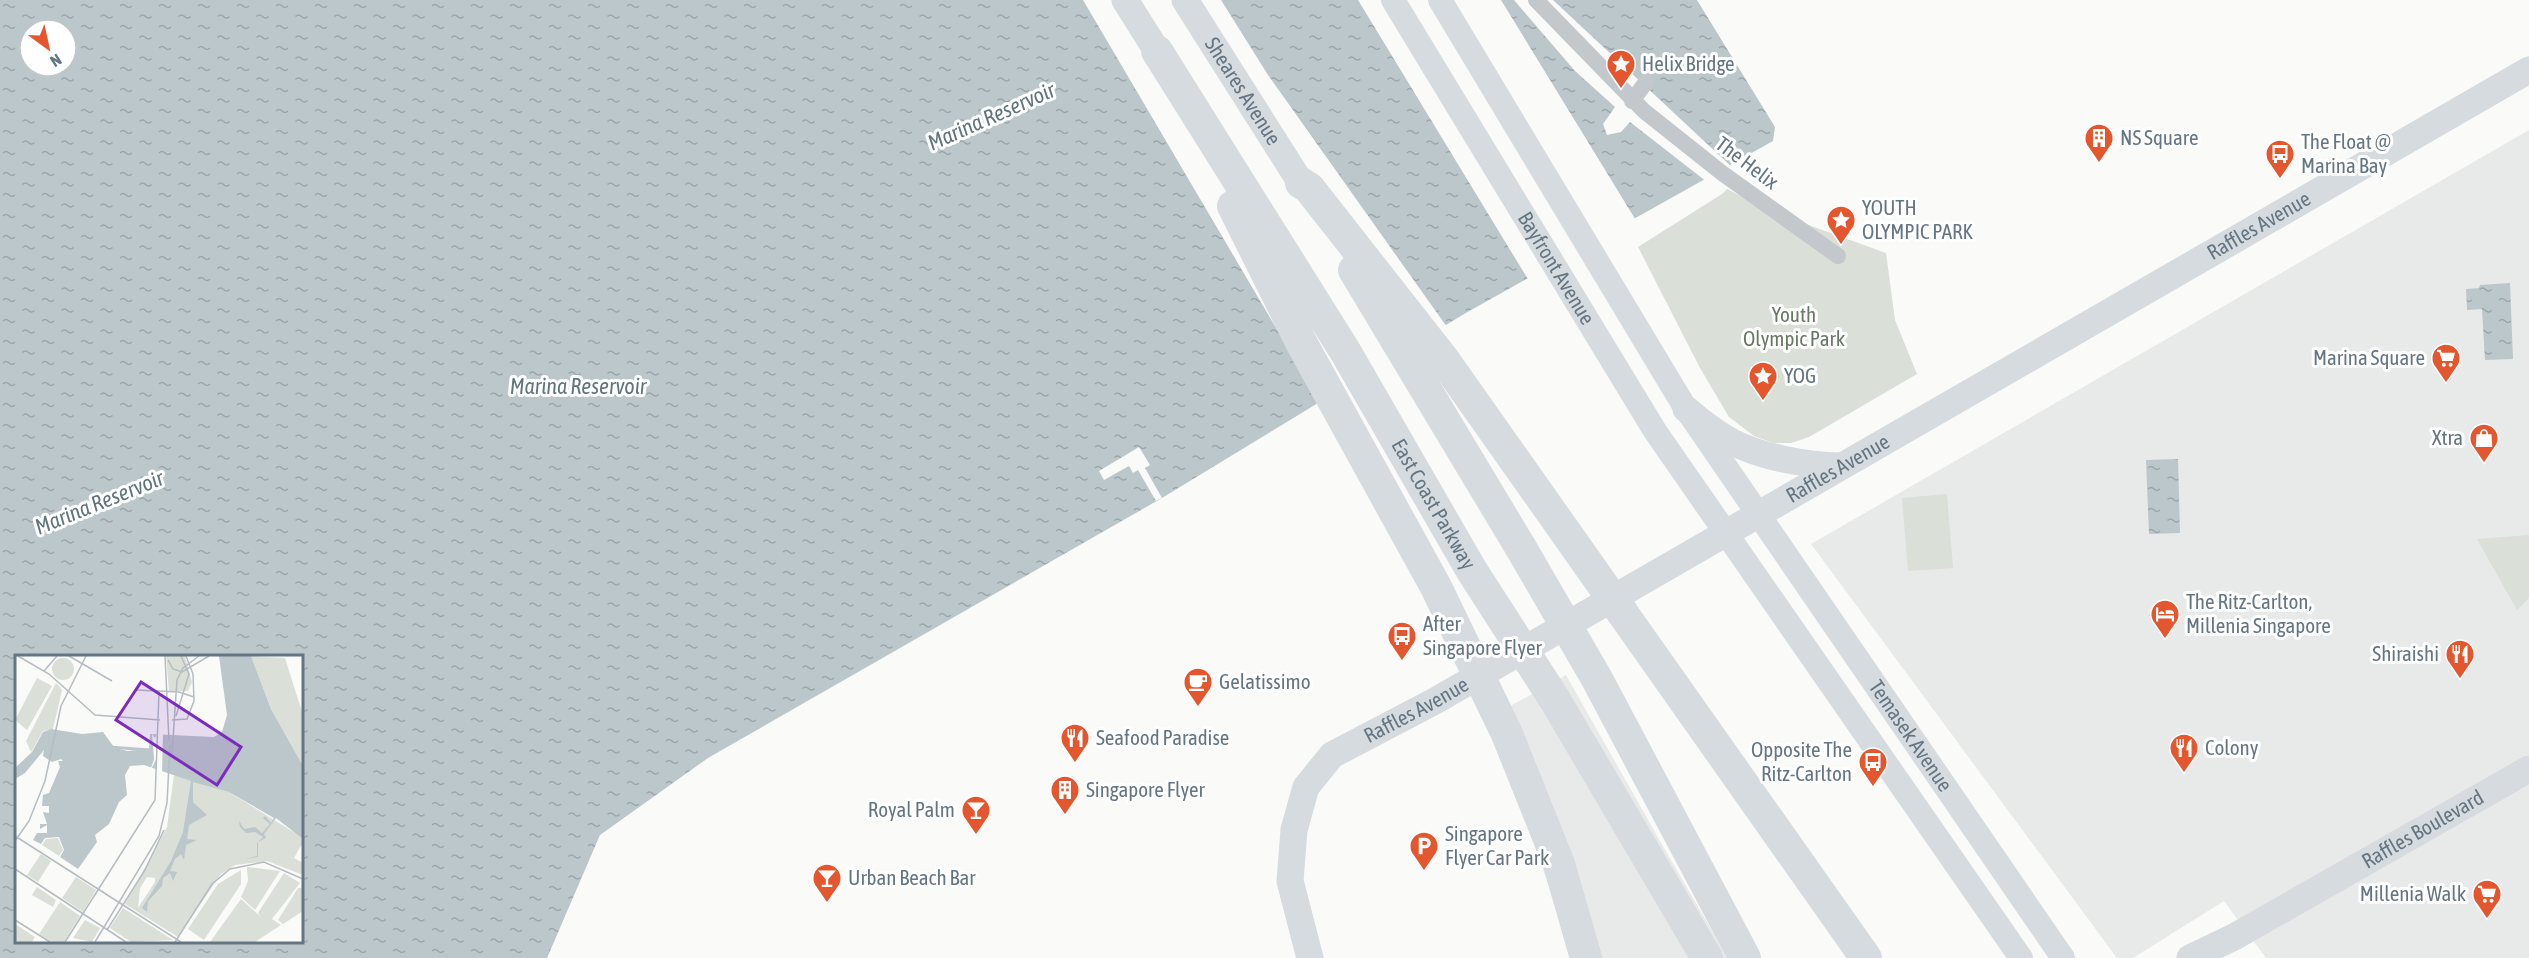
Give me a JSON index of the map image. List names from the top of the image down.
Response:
{
  "streets": {
    "highway": ["East Coast Parkway"],
    "main road": [
      "Sheares Avenue",
      "Raffles Avenue",
      "Bayfront Avenue",
      "Temasek Avenue",
      "Raffles Boulevard"
    ],
    "street": ["The Helix"]
  },
  "crossings": [
    ["Raffles Avenue", "Bayfront Avenue"],
    ["Raffles Avenue", "Temasek Avenue"],
    ["Bayfront Avenue", "Temasek Avenue"]
  ],
  "water": ["Marina Reservoir"],
  "parks": ["Youth Olympic Park"],
  "places": {
    "place": ["Helix Bridge", "YOUTH OLYMPIC PARK", "YOG"],
    "building": ["NS Square", "Singapore Flyer"],
    "bus stop": ["The Float @ Marina Bay", "After Singapore Flyer", "Opposite The Ritz-Carlton"],
    "supermarket": ["Marina Square", "Millenia Walk"],
    "shop": ["Xtra"],
    "hotel": ["The Ritz-Carlton, Millenia Singapore"],
    "restaurant": ["Shiraishi", "Seafood Paradise", "Colony"],
    "cafe": ["Gelatissimo"],
    "bar": ["Royal Palm", "Urban Beach Bar"],
    "parking": ["Singapore Flyer Car Park"]
  },
  "north": "bottom right"
}
